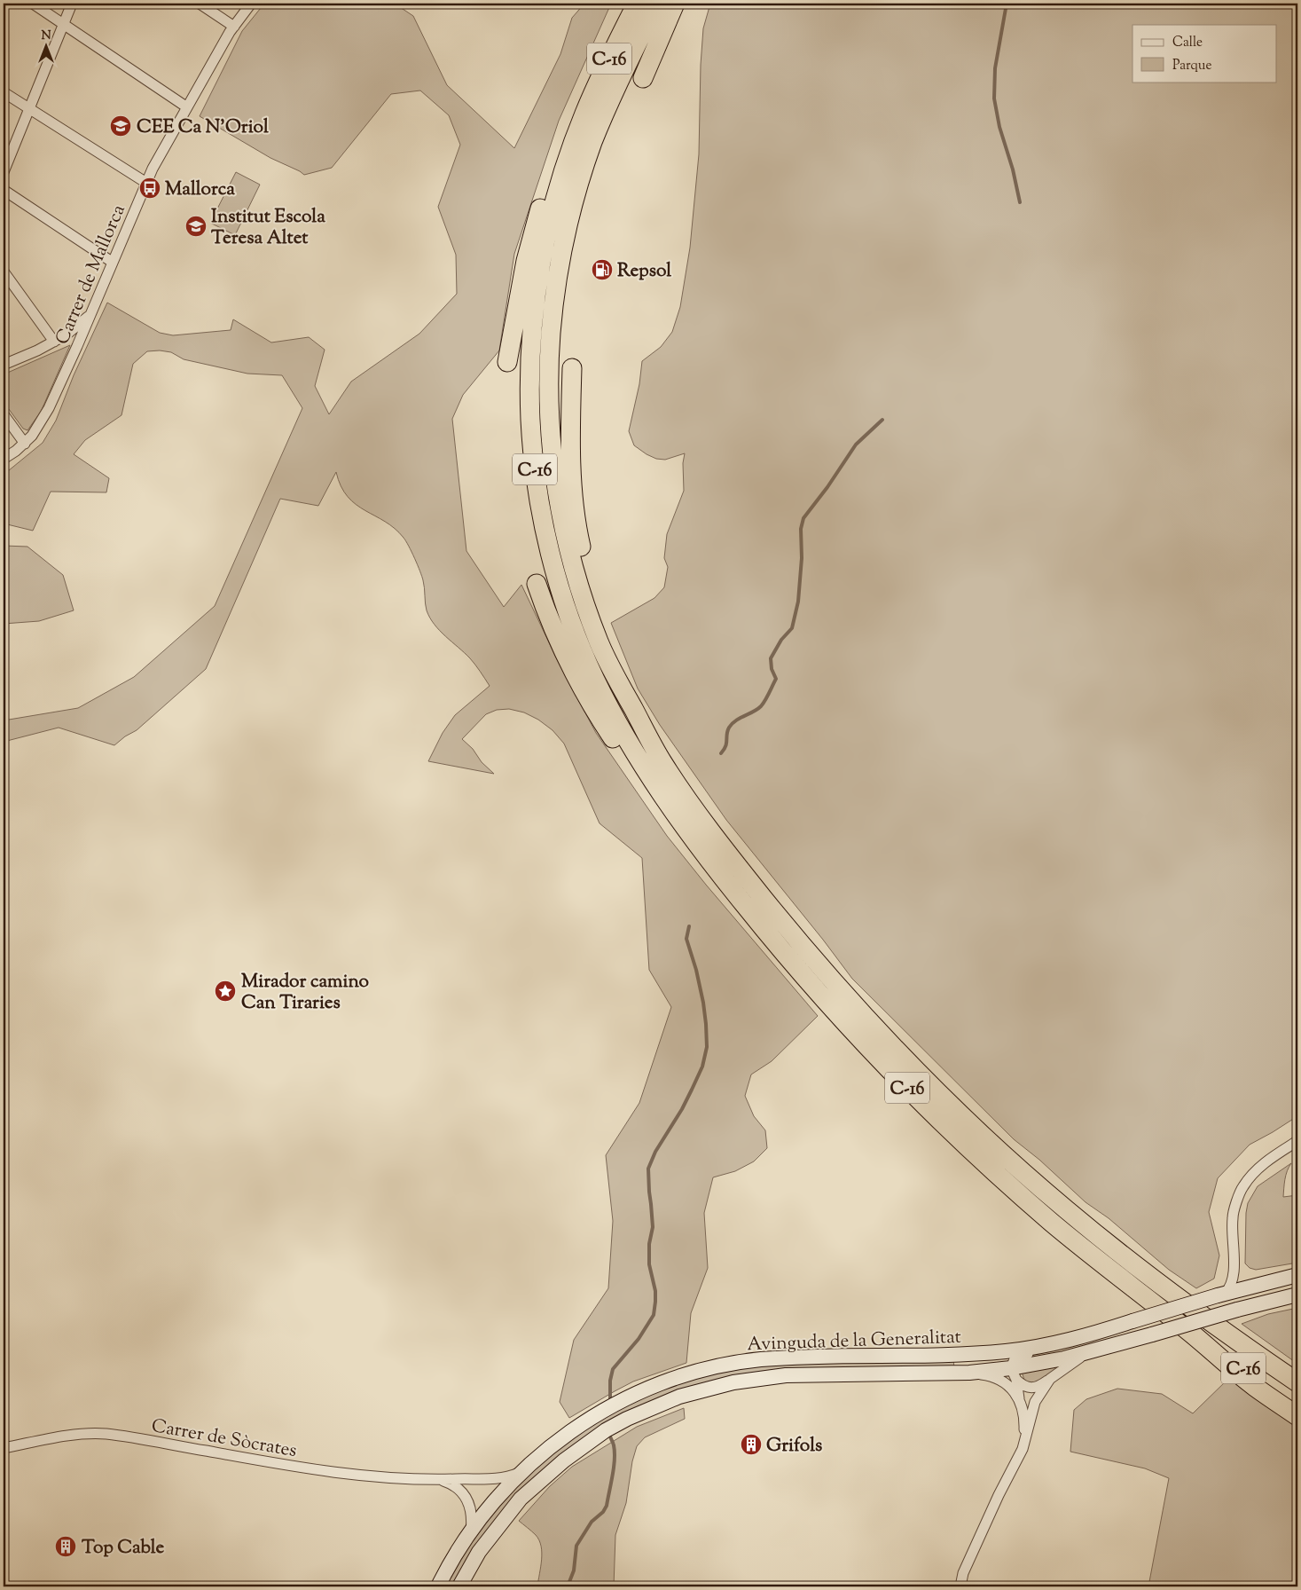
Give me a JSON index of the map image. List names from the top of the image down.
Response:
{
  "streets": {
    "highway": ["C-16"],
    "street": ["Carrer de Mallorca", "Avinguda de la Generalitat", "Carrer de Sòcrates"]
  },
  "crossings": [
    ["Avinguda de la Generalitat", "Carrer de Sòcrates"]
  ],
  "places": {
    "school or university": ["CEE Ca N'Oriol", "Institut Escola Teresa Altet"],
    "bus stop": ["Mallorca"],
    "fuel station": ["Repsol"],
    "place": ["Mirador camino Can Tiraries"],
    "building": ["Grifols", "Top Cable"]
  },
  "legend": ["Calle", "Parque"],
  "north": "top"
}
